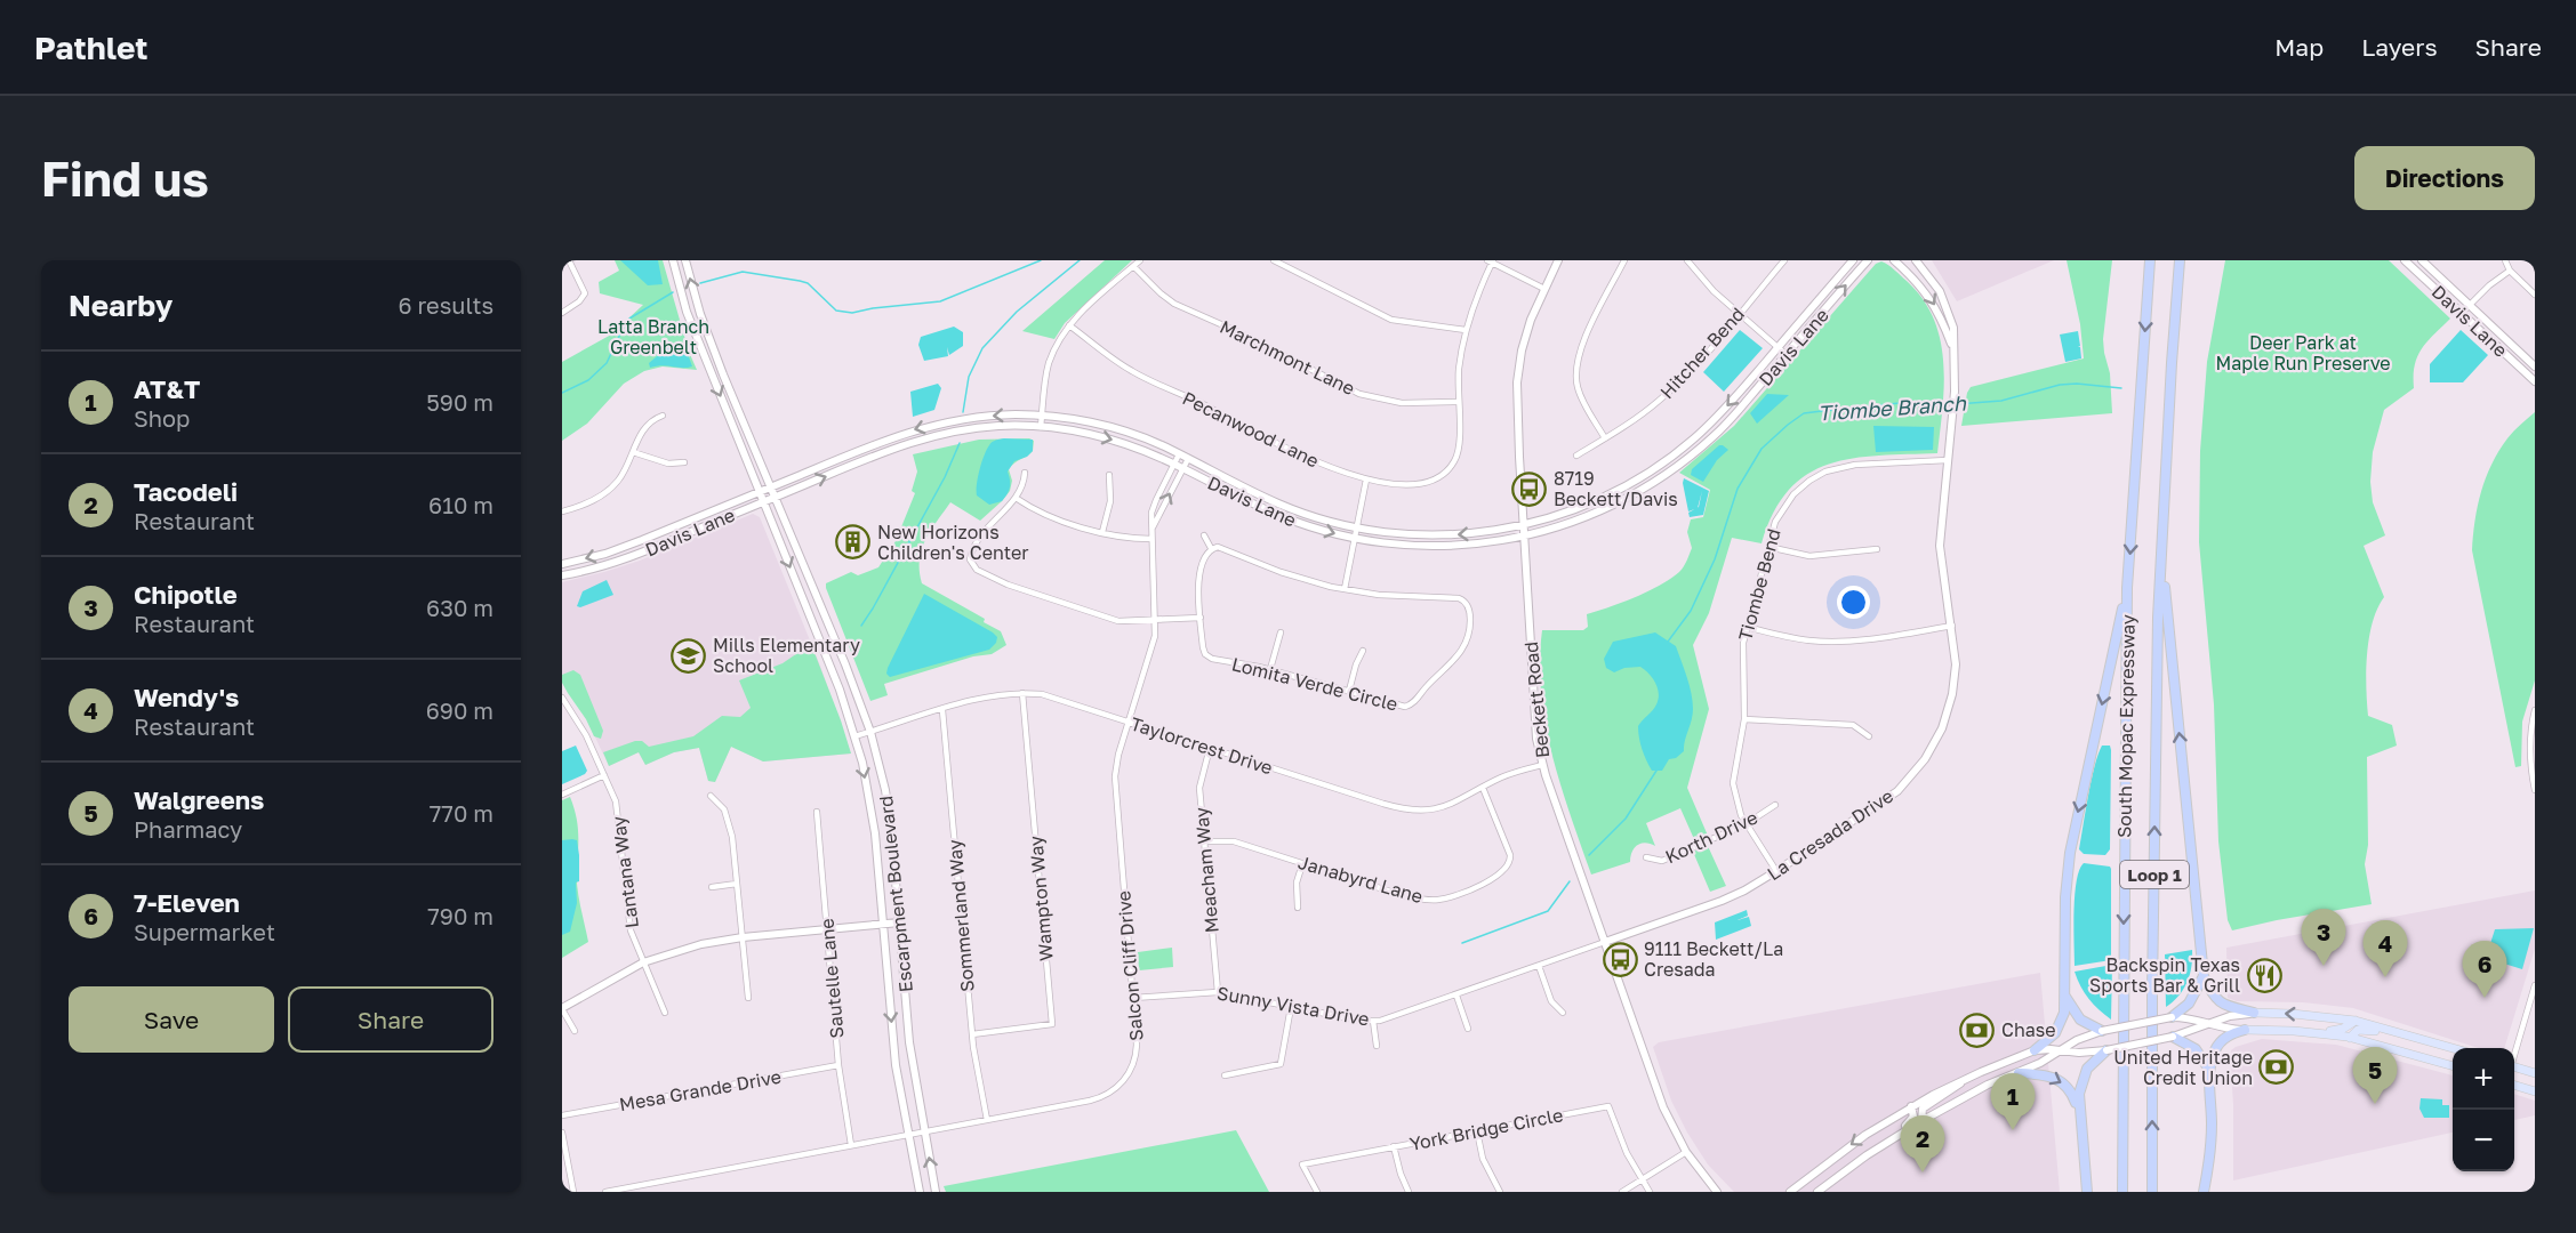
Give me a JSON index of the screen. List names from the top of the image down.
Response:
{
  "streets": {
    "highway": ["South Mopac Expressway", "Loop 1"],
    "main road": [
      "Davis Lane",
      "Beckett Road",
      "La Cresada Drive",
      "Escarpment Boulevard"
    ],
    "street": [
      "Hitcher Bend",
      "Marchmont Lane",
      "Pecanwood Lane",
      "Tiombe Bend",
      "Lomita Verde Circle",
      "Taylorcrest Drive",
      "Korth Drive",
      "Meacham Way",
      "Lantana Way",
      "Janabyrd Lane",
      "Wampton Way",
      "Sommerland Way",
      "Salcon Cliff Drive",
      "Sautelle Lane",
      "Sunny Vista Drive",
      "Mesa Grande Drive",
      "York Bridge Circle"
    ]
  },
  "crossings": [
    ["Davis Lane", "Beckett Road"],
    ["Davis Lane", "Escarpment Boulevard"],
    ["Davis Lane", "Salcon Cliff Drive"],
    ["Marchmont Lane", "Pecanwood Lane"],
    ["Tiombe Bend", "La Cresada Drive"],
    ["Tiombe Bend", "Korth Drive"],
    ["Beckett Road", "Taylorcrest Drive"],
    ["Beckett Road", "La Cresada Drive"],
    ["Beckett Road", "Sunny Vista Drive"],
    ["Taylorcrest Drive", "Meacham Way"],
    ["Taylorcrest Drive", "Janabyrd Lane"],
    ["Taylorcrest Drive", "Escarpment Boulevard"],
    ["Taylorcrest Drive", "Wampton Way"],
    ["Taylorcrest Drive", "Sommerland Way"],
    ["Taylorcrest Drive", "Salcon Cliff Drive"],
    ["La Cresada Drive", "Sunny Vista Drive"],
    ["Meacham Way", "Janabyrd Lane"],
    ["Meacham Way", "Sunny Vista Drive"],
    ["Escarpment Boulevard", "Salcon Cliff Drive"],
    ["Wampton Way", "Sommerland Way"],
    ["Sommerland Way", "Salcon Cliff Drive"],
    ["Salcon Cliff Drive", "Sautelle Lane"],
    ["Salcon Cliff Drive", "Sunny Vista Drive"],
    ["Sautelle Lane", "Mesa Grande Drive"]
  ],
  "water": ["Tiombe Branch"],
  "parks": ["Latta Branch Greenbelt", "Deer Park at Maple Run Preserve"],
  "places": {
    "bus stop": ["8719 Beckett/Davis", "9111 Beckett/La Cresada"],
    "building": ["New Horizons Children's Center"],
    "school or university": ["Mills Elementary School"],
    "restaurant": ["Backspin Texas Sports Bar & Grill"],
    "bank": ["Chase", "United Heritage Credit Union"]
  },
  "page": {
    "header": "Pathlet",
    "nav": ["Map", "Layers", "Share"],
    "buttons": [
      "Directions",
      ["Save", "Share"]
    ],
    "title": "Find us",
    "heading": ["Nearby", "6 results"],
    "list": [
      {
        "mark": "1",
        "name": "AT&T",
        "note": "Shop",
        "value": "590 m"
      },
      {
        "mark": "2",
        "name": "Tacodeli",
        "note": "Restaurant",
        "value": "610 m"
      },
      {
        "mark": "3",
        "name": "Chipotle",
        "note": "Restaurant",
        "value": "630 m"
      },
      {
        "mark": "4",
        "name": "Wendy's",
        "note": "Restaurant",
        "value": "690 m"
      },
      {
        "mark": "5",
        "name": "Walgreens",
        "note": "Pharmacy",
        "value": "770 m"
      },
      {
        "mark": "6",
        "name": "7-Eleven",
        "note": "Supermarket",
        "value": "790 m"
      }
    ],
    "pins": [
      "3",
      "4",
      "6",
      "5",
      "1",
      "2"
    ],
    "map_buttons": ["+", "−"]
  }
}
